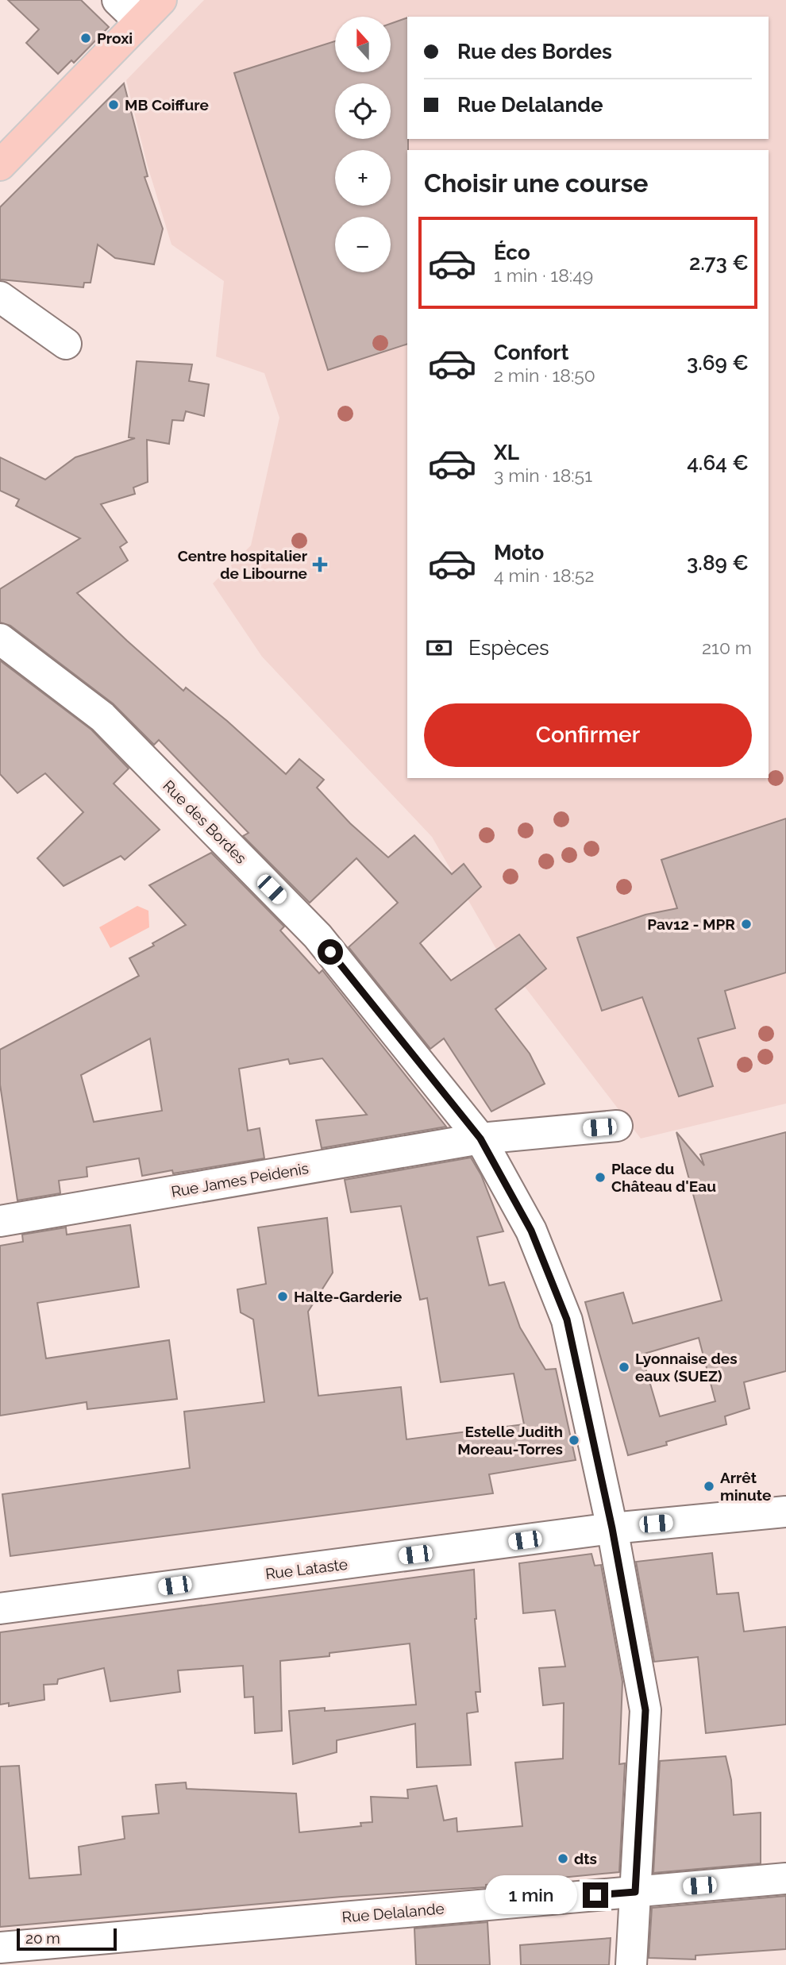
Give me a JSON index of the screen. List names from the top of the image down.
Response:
{
  "streets": {
    "street": [
      "Rue des Bordes",
      "Rue James Peidenis",
      "Rue Lataste",
      "Rue Delalande"
    ]
  },
  "crossings": [
    ["Rue des Bordes", "Rue James Peidenis"],
    ["Rue des Bordes", "Rue Lataste"],
    ["Rue des Bordes", "Rue Delalande"]
  ],
  "places": {
    "other": [
      "Proxi",
      "MB Coiffure",
      "Pav12 - MPR",
      "Place du Château d'Eau",
      "Halte-Garderie",
      "Lyonnaise des eaux (SUEZ)",
      "Estelle Judith Moreau-Torres",
      "Arrêt minute",
      "dts"
    ],
    "health": ["Centre hospitalier de Libourne"]
  },
  "scale_bar": "20 m",
  "north": "top",
  "page": {
    "map_buttons": ["+", "−"],
    "banner": ["Rue des Bordes", "Rue Delalande"],
    "heading": "Choisir une course",
    "list": [
      {
        "name": "Éco",
        "note": "1 min · 18:49",
        "value": "2.73 €"
      },
      {
        "name": "Confort",
        "note": "2 min · 18:50",
        "value": "3.69 €"
      },
      {
        "name": "XL",
        "note": "3 min · 18:51",
        "value": "4.64 €"
      },
      {
        "name": "Moto",
        "note": "4 min · 18:52",
        "value": "3.89 €"
      }
    ],
    "pay": ["Espèces", "210 m"],
    "buttons": "Confirmer",
    "bubble": "1 min",
    "scale": "20 m"
  }
}
